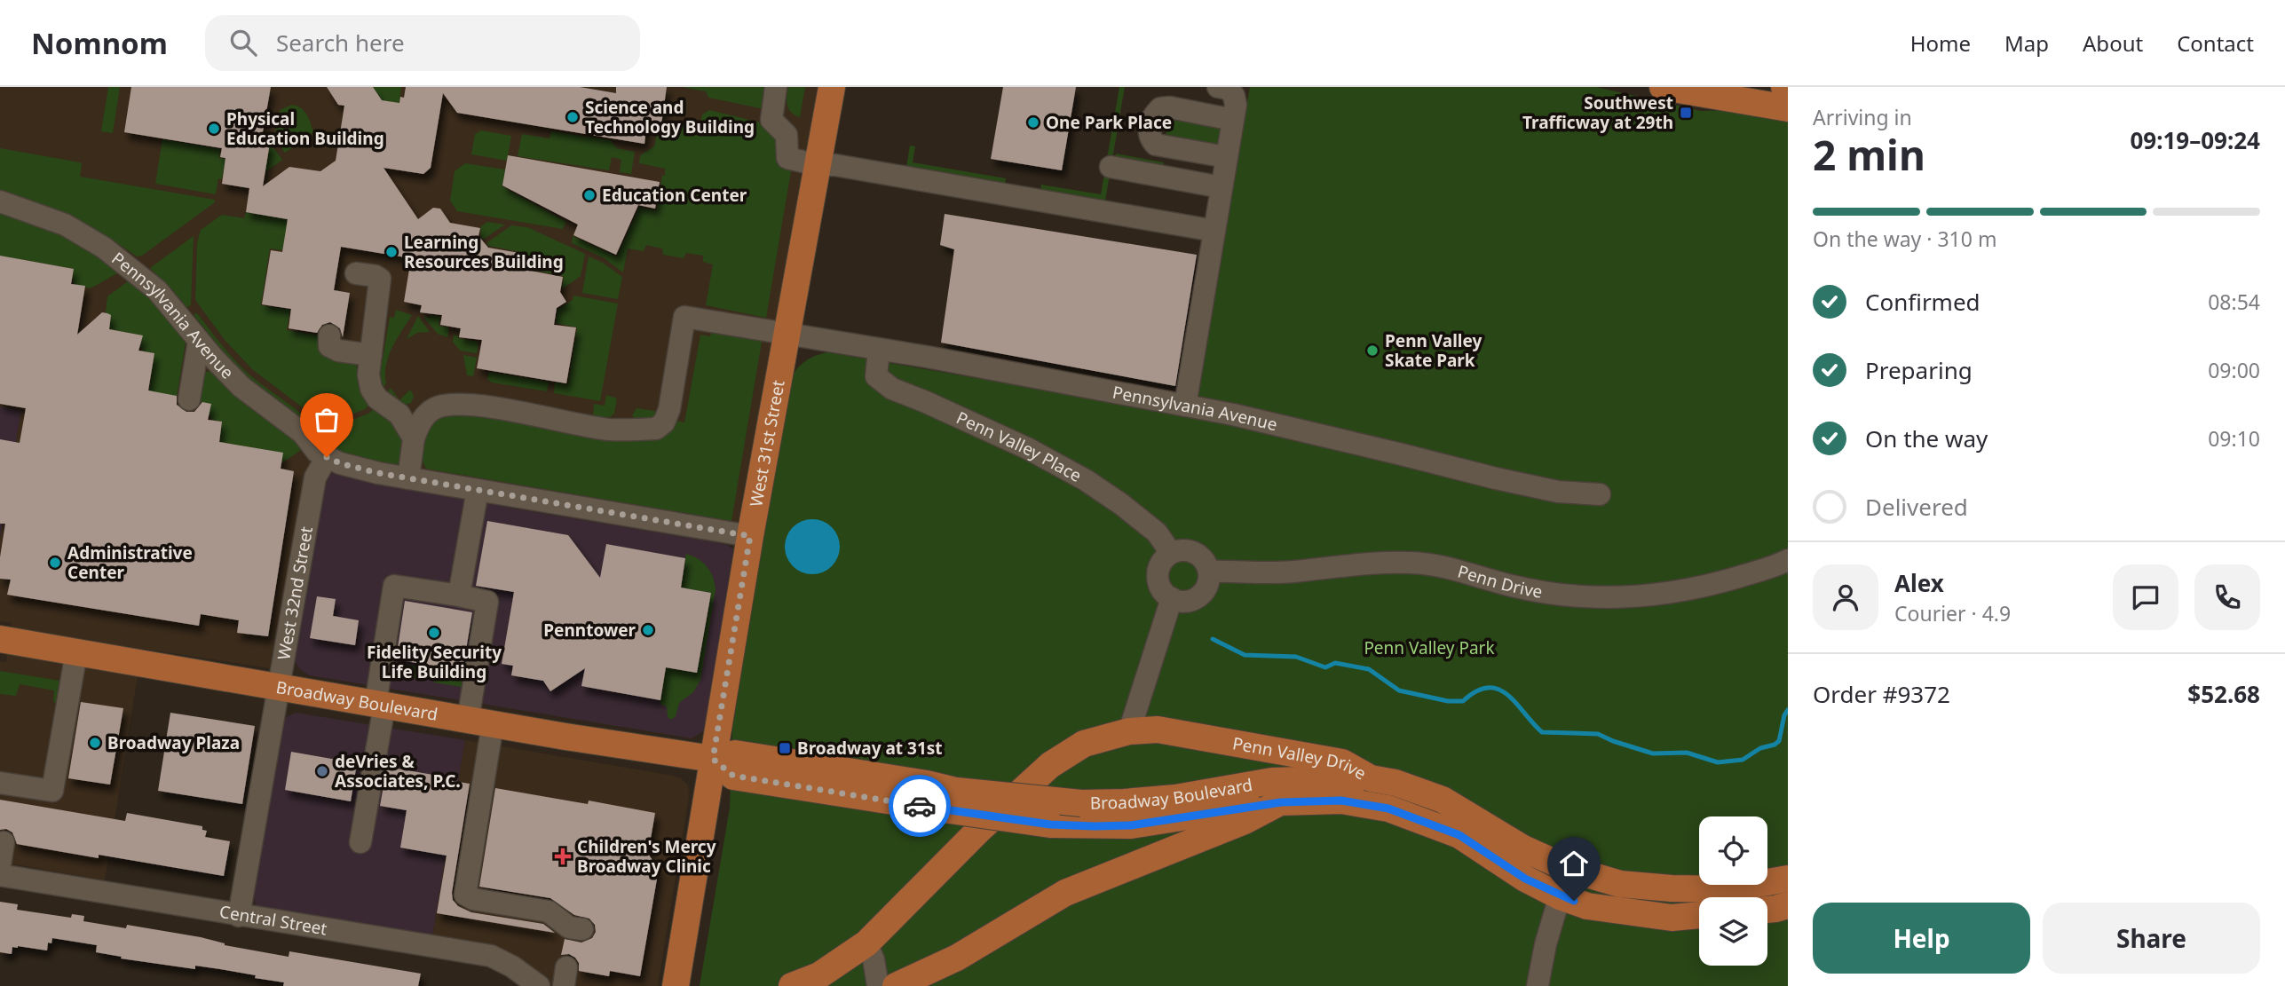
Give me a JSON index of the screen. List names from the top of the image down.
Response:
{
  "streets": {
    "main road": ["West 31st Street", "Broadway Boulevard", "Penn Valley Drive"],
    "street": [
      "Pennsylvania Avenue",
      "Penn Valley Place",
      "Penn Drive",
      "West 32nd Street",
      "Central Street"
    ]
  },
  "crossings": [
    ["Pennsylvania Avenue", "West 31st Street"],
    ["Pennsylvania Avenue", "Penn Valley Place"],
    ["Pennsylvania Avenue", "West 32nd Street"],
    ["West 31st Street", "Broadway Boulevard"],
    ["Penn Valley Place", "Penn Drive"],
    ["West 32nd Street", "Broadway Boulevard"],
    ["West 32nd Street", "Central Street"],
    ["Broadway Boulevard", "Penn Valley Drive"]
  ],
  "parks": ["Penn Valley Park"],
  "places": {
    "transit": ["Southwest Trafficway at 29th", "Broadway at 31st"],
    "other": [
      "Science and Technology Building",
      "One Park Place",
      "Physical Education Building",
      "Education Center",
      "Learning Resources Building",
      "Penn Valley Skate Park",
      "Administrative Center",
      "Penntower",
      "Fidelity Security Life Building",
      "Broadway Plaza",
      "deVries & Associates, P.C."
    ],
    "health": ["Children's Mercy Broadway Clinic"]
  },
  "page": {
    "header": "Nomnom",
    "search": "Search here",
    "nav": [
      "Home",
      "Map",
      "About",
      "Contact"
    ],
    "heading": ["2 min", "Arriving in", "09:19–09:24"],
    "panel": [
      "Alex",
      "Courier · 4.9",
      "Order #9372",
      "$52.68"
    ],
    "bar": "On the way · 310 m",
    "list": [
      ["Confirmed", "08:54"],
      ["Preparing", "09:00"],
      ["On the way", "09:10"],
      "Delivered"
    ],
    "buttons": ["Help", "Share"]
  }
}
